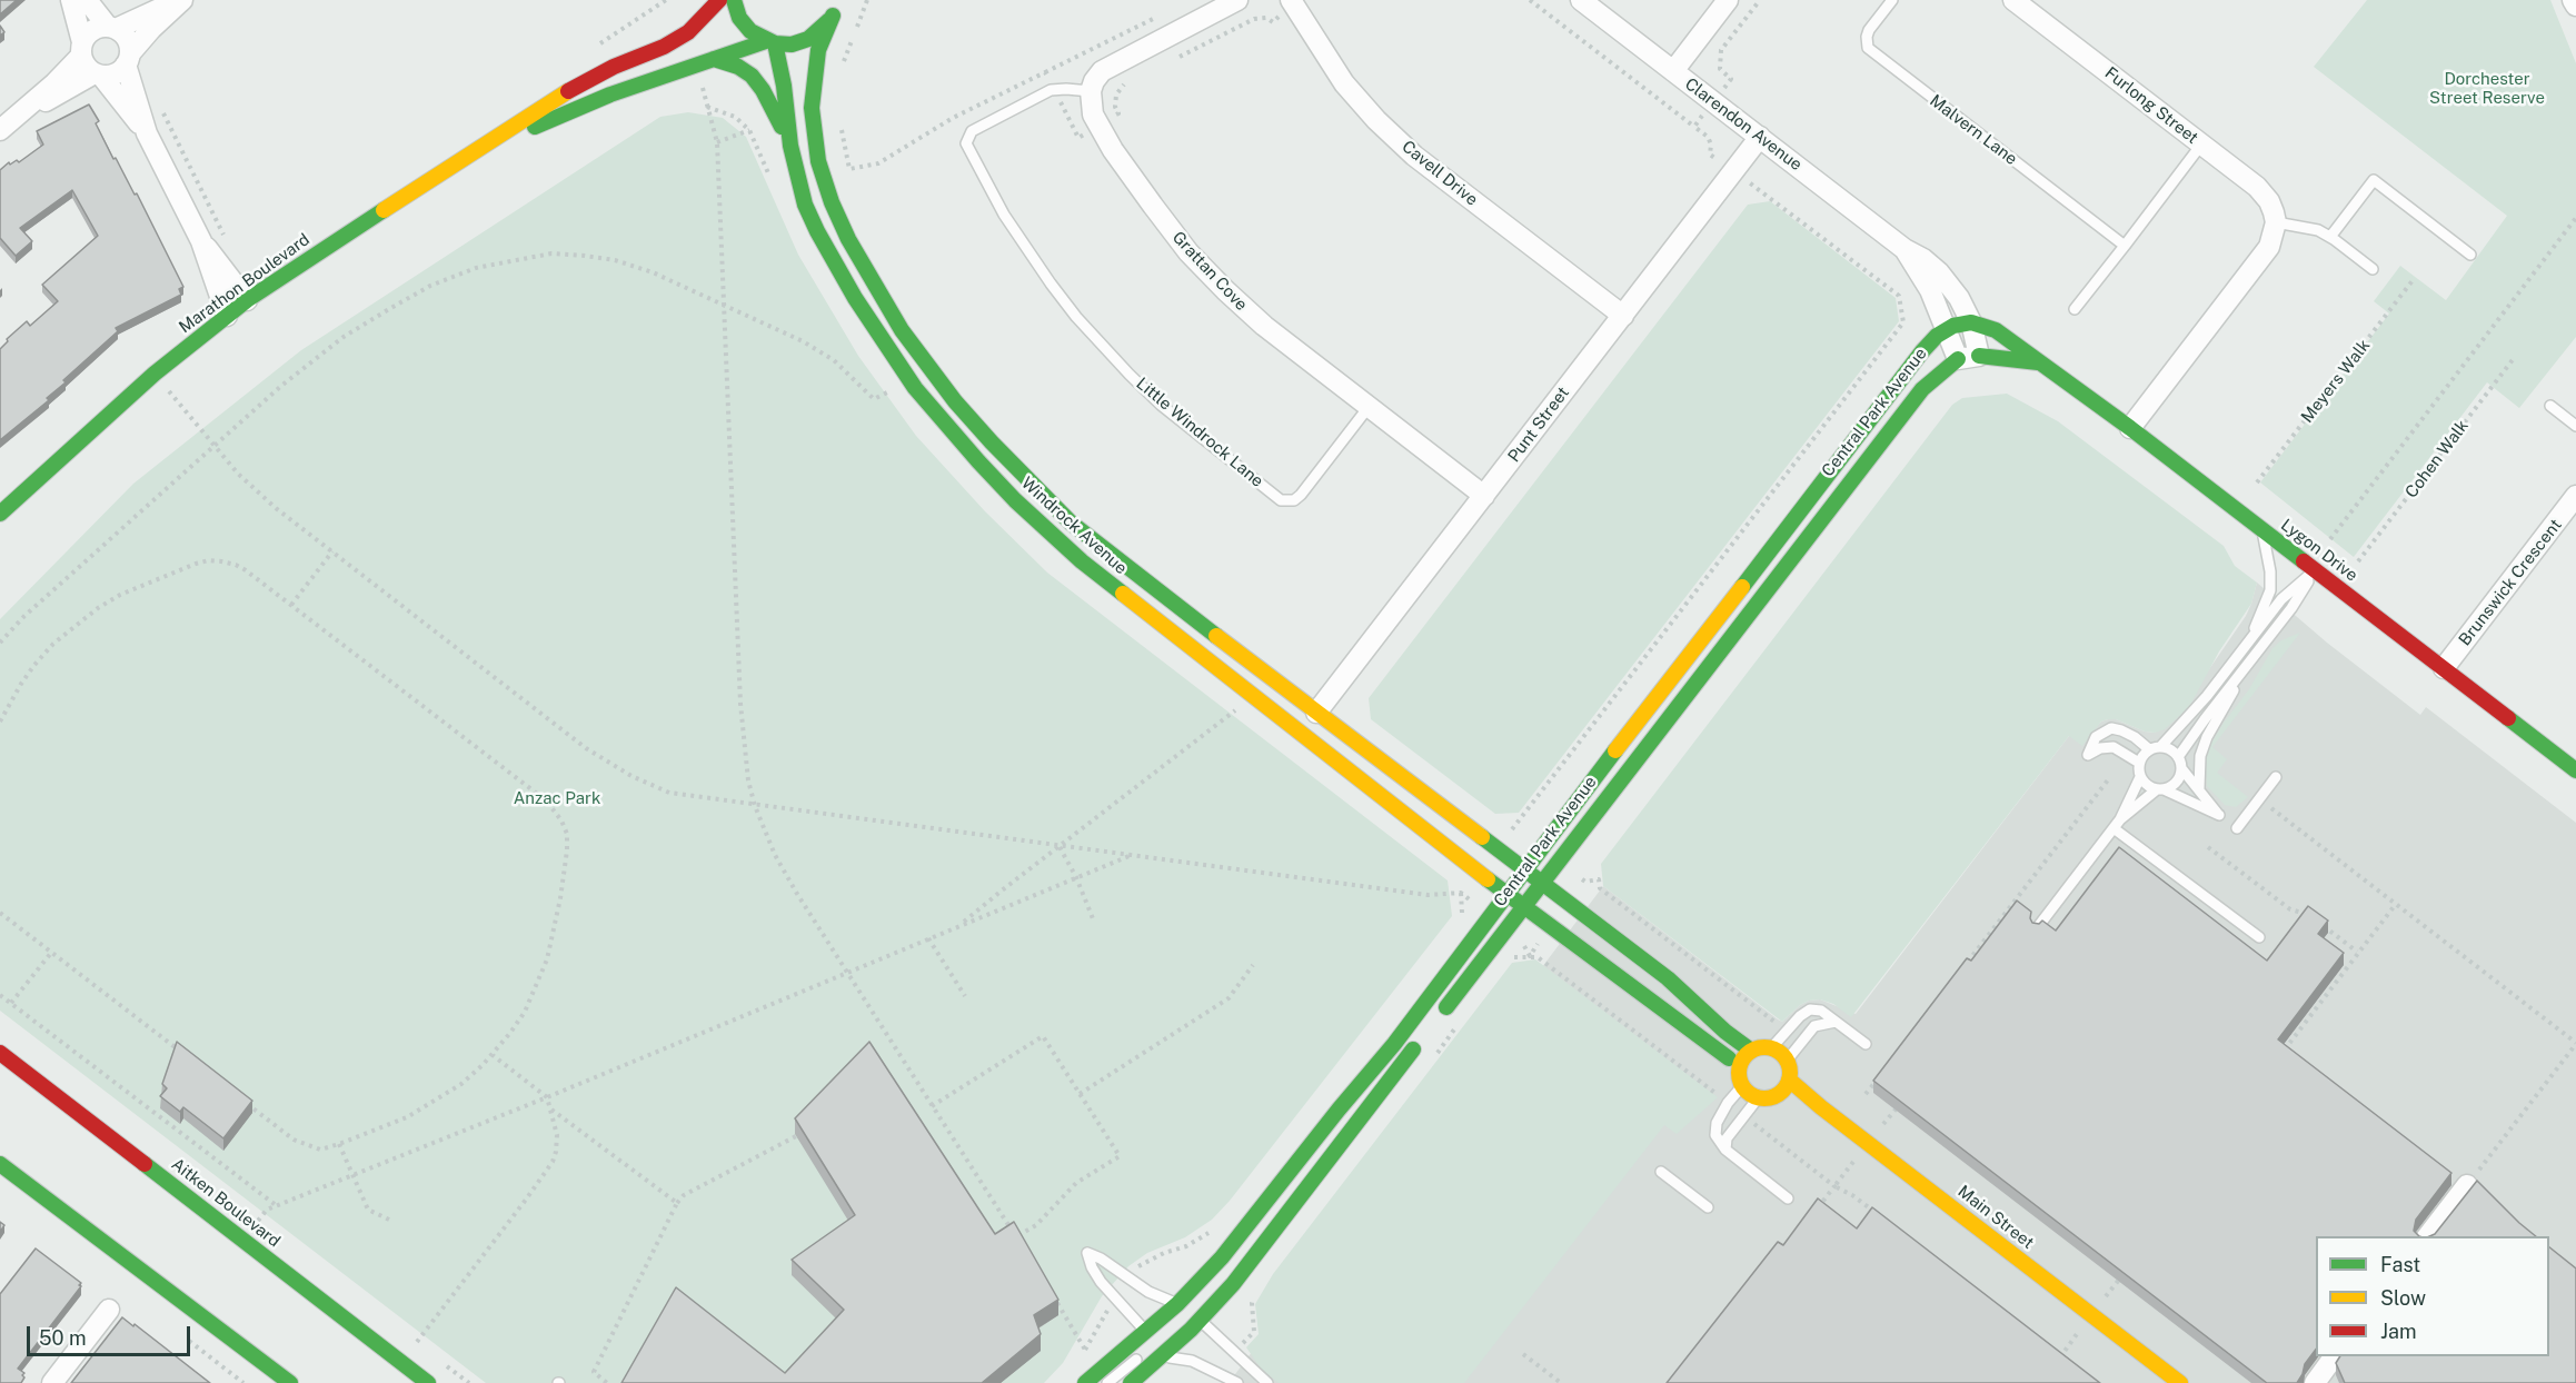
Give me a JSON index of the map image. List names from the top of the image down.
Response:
{
  "streets": {
    "street": [
      "Furlong Street",
      "Clarendon Avenue",
      "Cavell Drive",
      "Grattan Cove",
      "Marathon Boulevard",
      "Central Park Avenue",
      "Punt Street",
      "Windrock Avenue",
      "Lygon Drive",
      "Brunswick Crescent",
      "Aitken Boulevard",
      "Main Street"
    ],
    "lane": ["Malvern Lane", "Little Windrock Lane"],
    "path": ["Meyers Walk", "Cohen Walk"]
  },
  "crossings": [
    ["Clarendon Avenue", "Central Park Avenue"],
    ["Clarendon Avenue", "Punt Street"],
    ["Cavell Drive", "Punt Street"],
    ["Grattan Cove", "Punt Street"],
    ["Grattan Cove", "Little Windrock Lane"],
    ["Marathon Boulevard", "Windrock Avenue"],
    ["Central Park Avenue", "Windrock Avenue"],
    ["Punt Street", "Windrock Avenue"],
    ["Lygon Drive", "Brunswick Crescent"]
  ],
  "parks": ["Dorchester Street Reserve", "Anzac Park"],
  "legend": ["Fast", "Slow", "Jam"],
  "scale_bar": "50 m"
}
